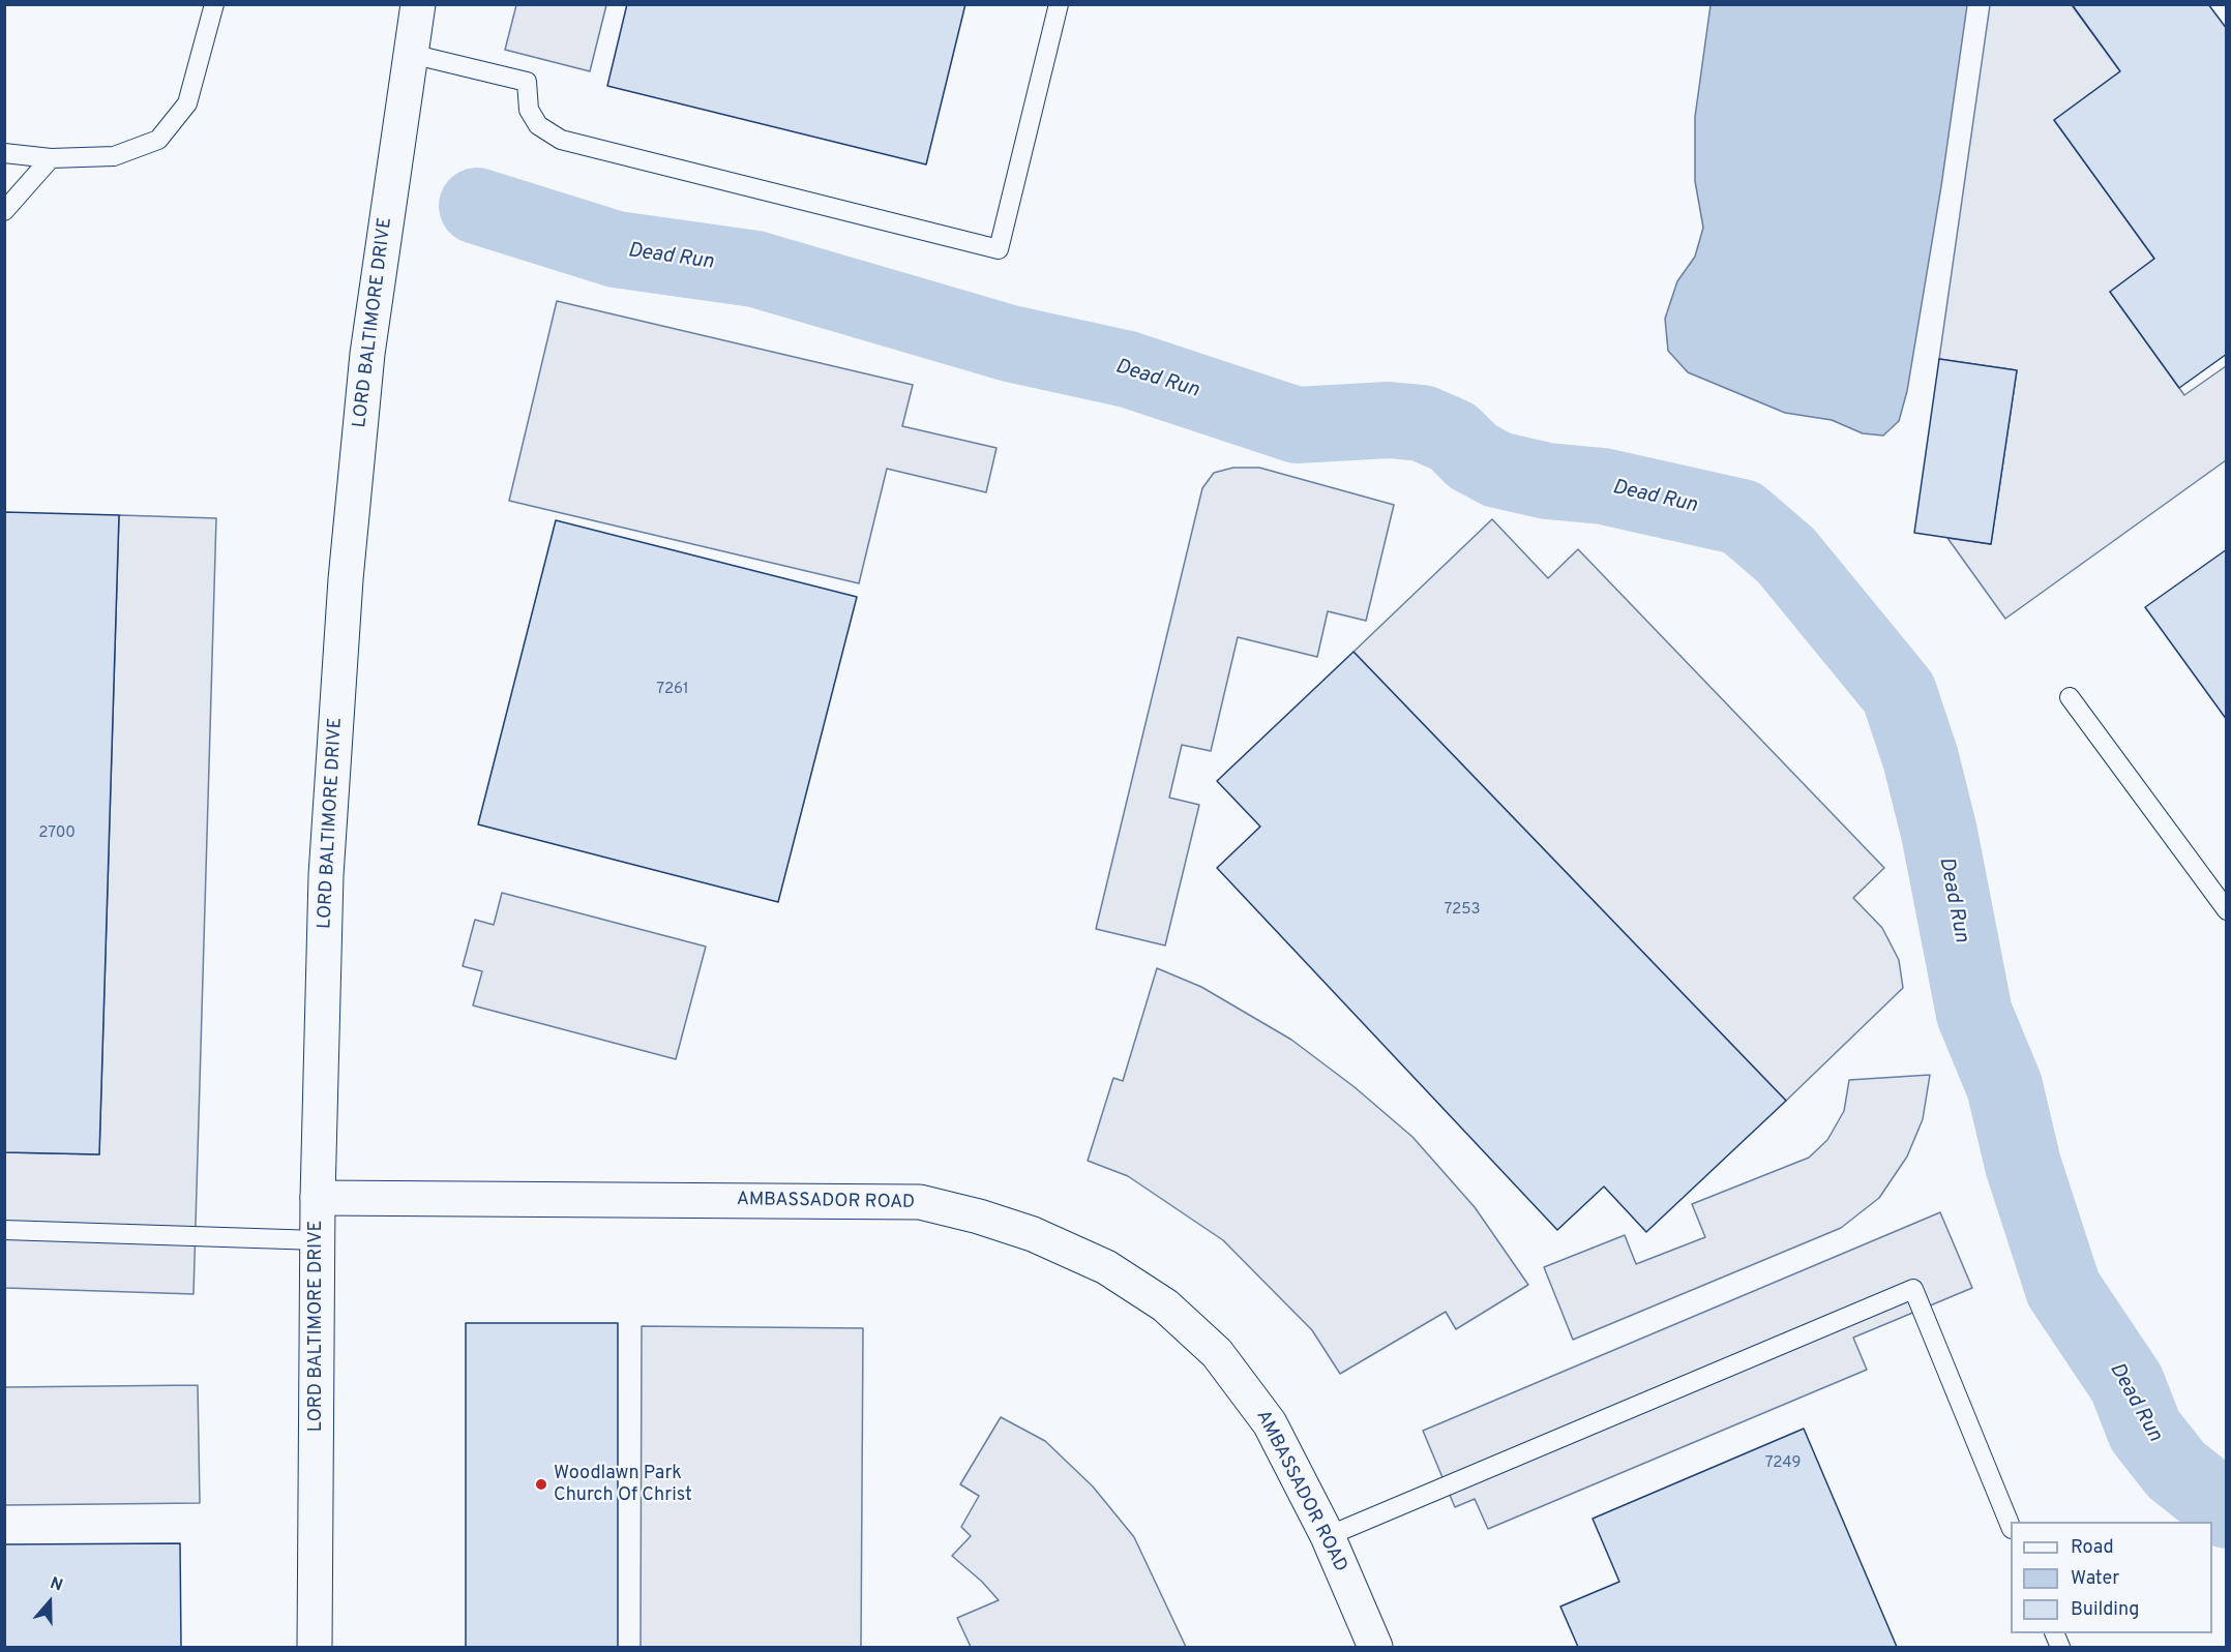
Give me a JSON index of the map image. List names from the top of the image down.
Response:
{
  "streets": {
    "main road": ["LORD BALTIMORE DRIVE", "AMBASSADOR ROAD"]
  },
  "crossings": [
    ["LORD BALTIMORE DRIVE", "AMBASSADOR ROAD"]
  ],
  "water": ["Dead Run"],
  "places": ["Woodlawn Park Church Of Christ"],
  "house_numbers": [
    "7261",
    "2700",
    "7253",
    "7249"
  ],
  "legend": ["Road", "Water", "Building"],
  "north": "top"
}
